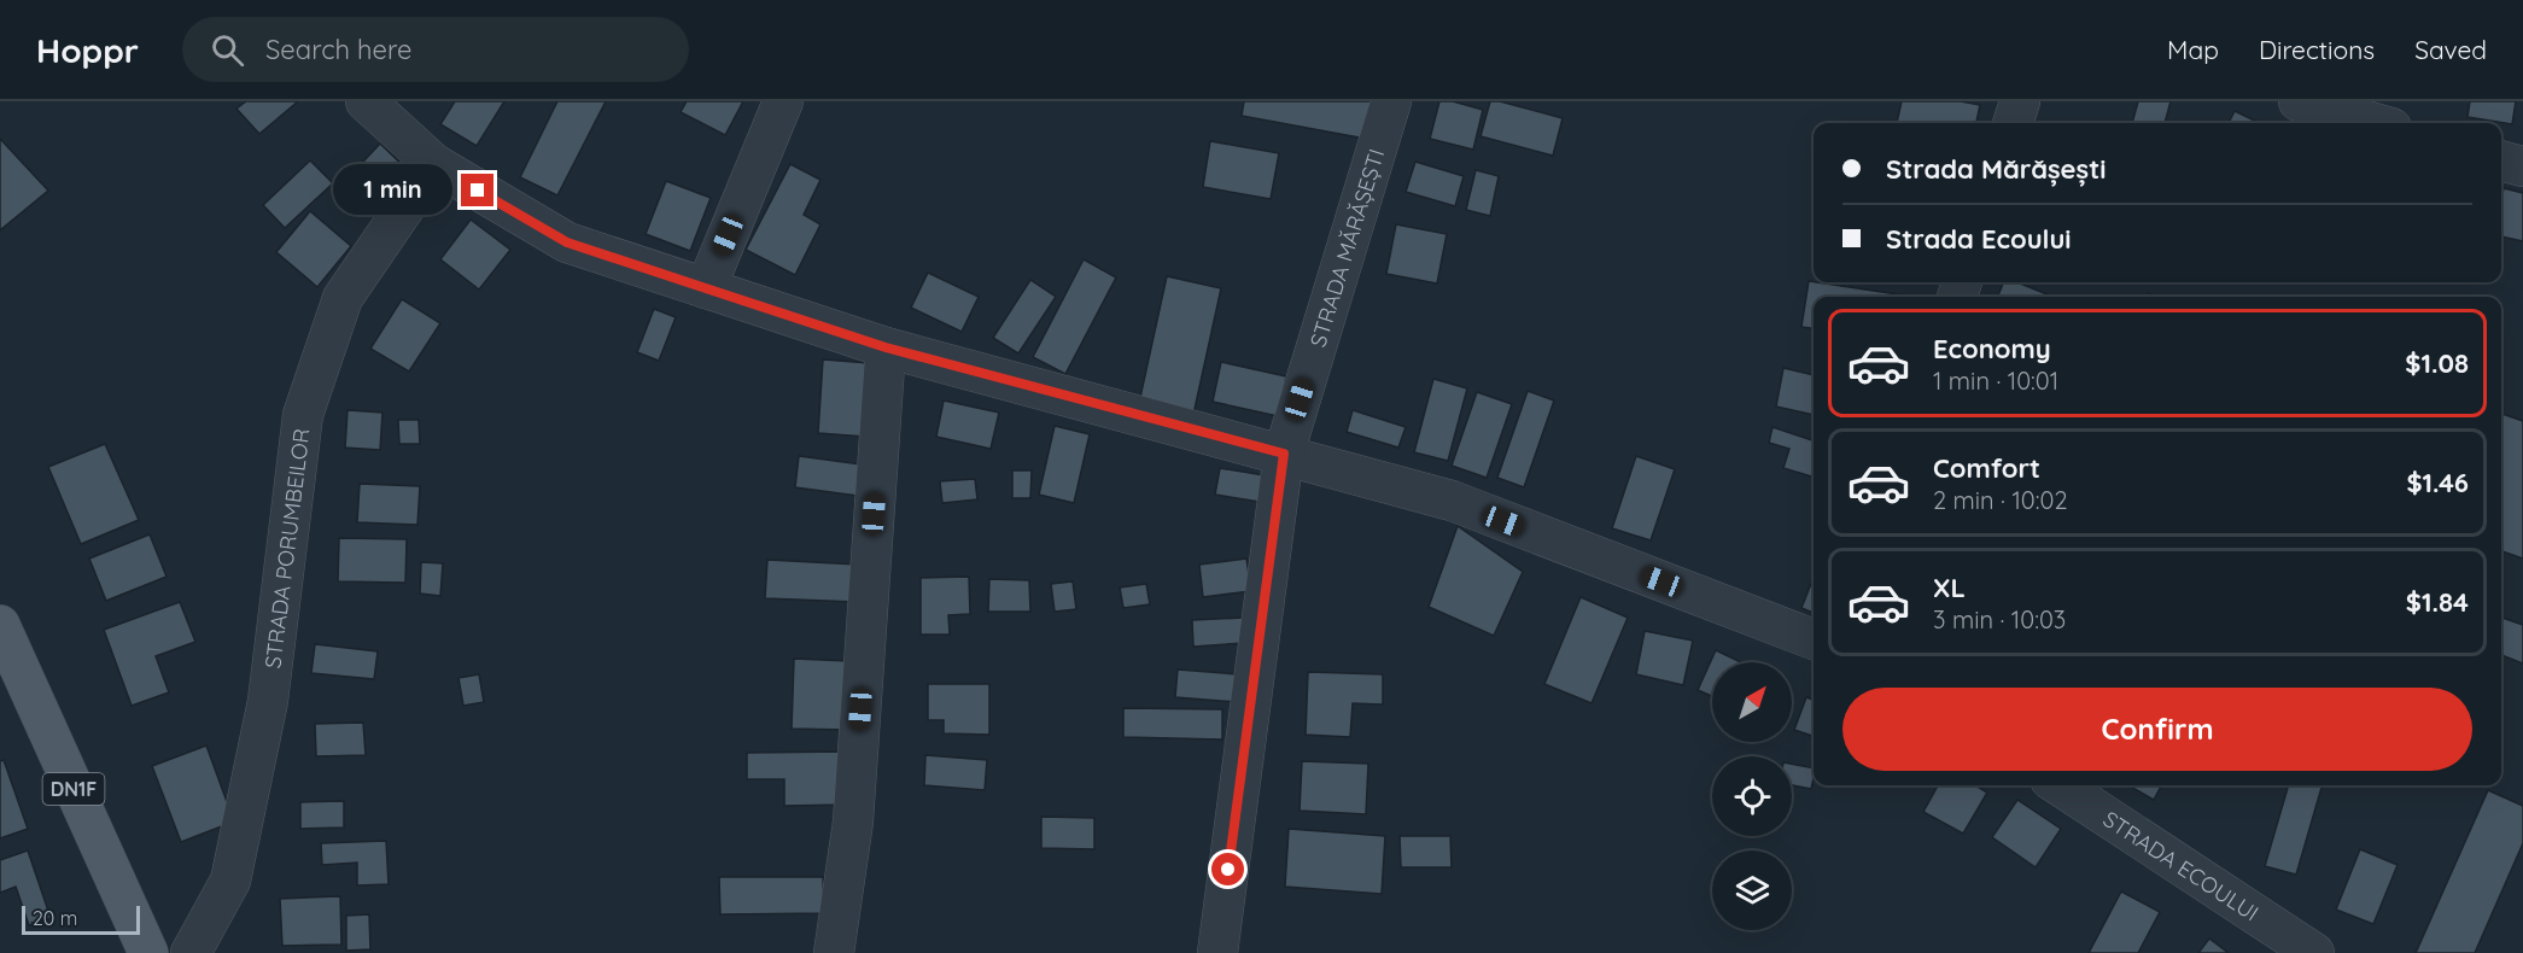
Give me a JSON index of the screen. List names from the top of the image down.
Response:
{
  "streets": {
    "main road": ["DN1F"],
    "street": ["STRADA MĂRĂȘEȘTI", "STRADA PORUMBEILOR", "STRADA ECOULUI"]
  },
  "scale_bar": "20 m",
  "north": "top right",
  "page": {
    "header": "Hoppr",
    "search": "Search here",
    "nav": ["Map", "Directions", "Saved"],
    "banner": ["Strada Mărășești", "Strada Ecoului"],
    "bubble": "1 min",
    "list": [
      {
        "name": "Economy",
        "note": "1 min · 10:01",
        "value": "$1.08"
      },
      {
        "name": "Comfort",
        "note": "2 min · 10:02",
        "value": "$1.46"
      },
      {
        "name": "XL",
        "note": "3 min · 10:03",
        "value": "$1.84"
      }
    ],
    "buttons": "Confirm",
    "scale": "20 m"
  }
}
